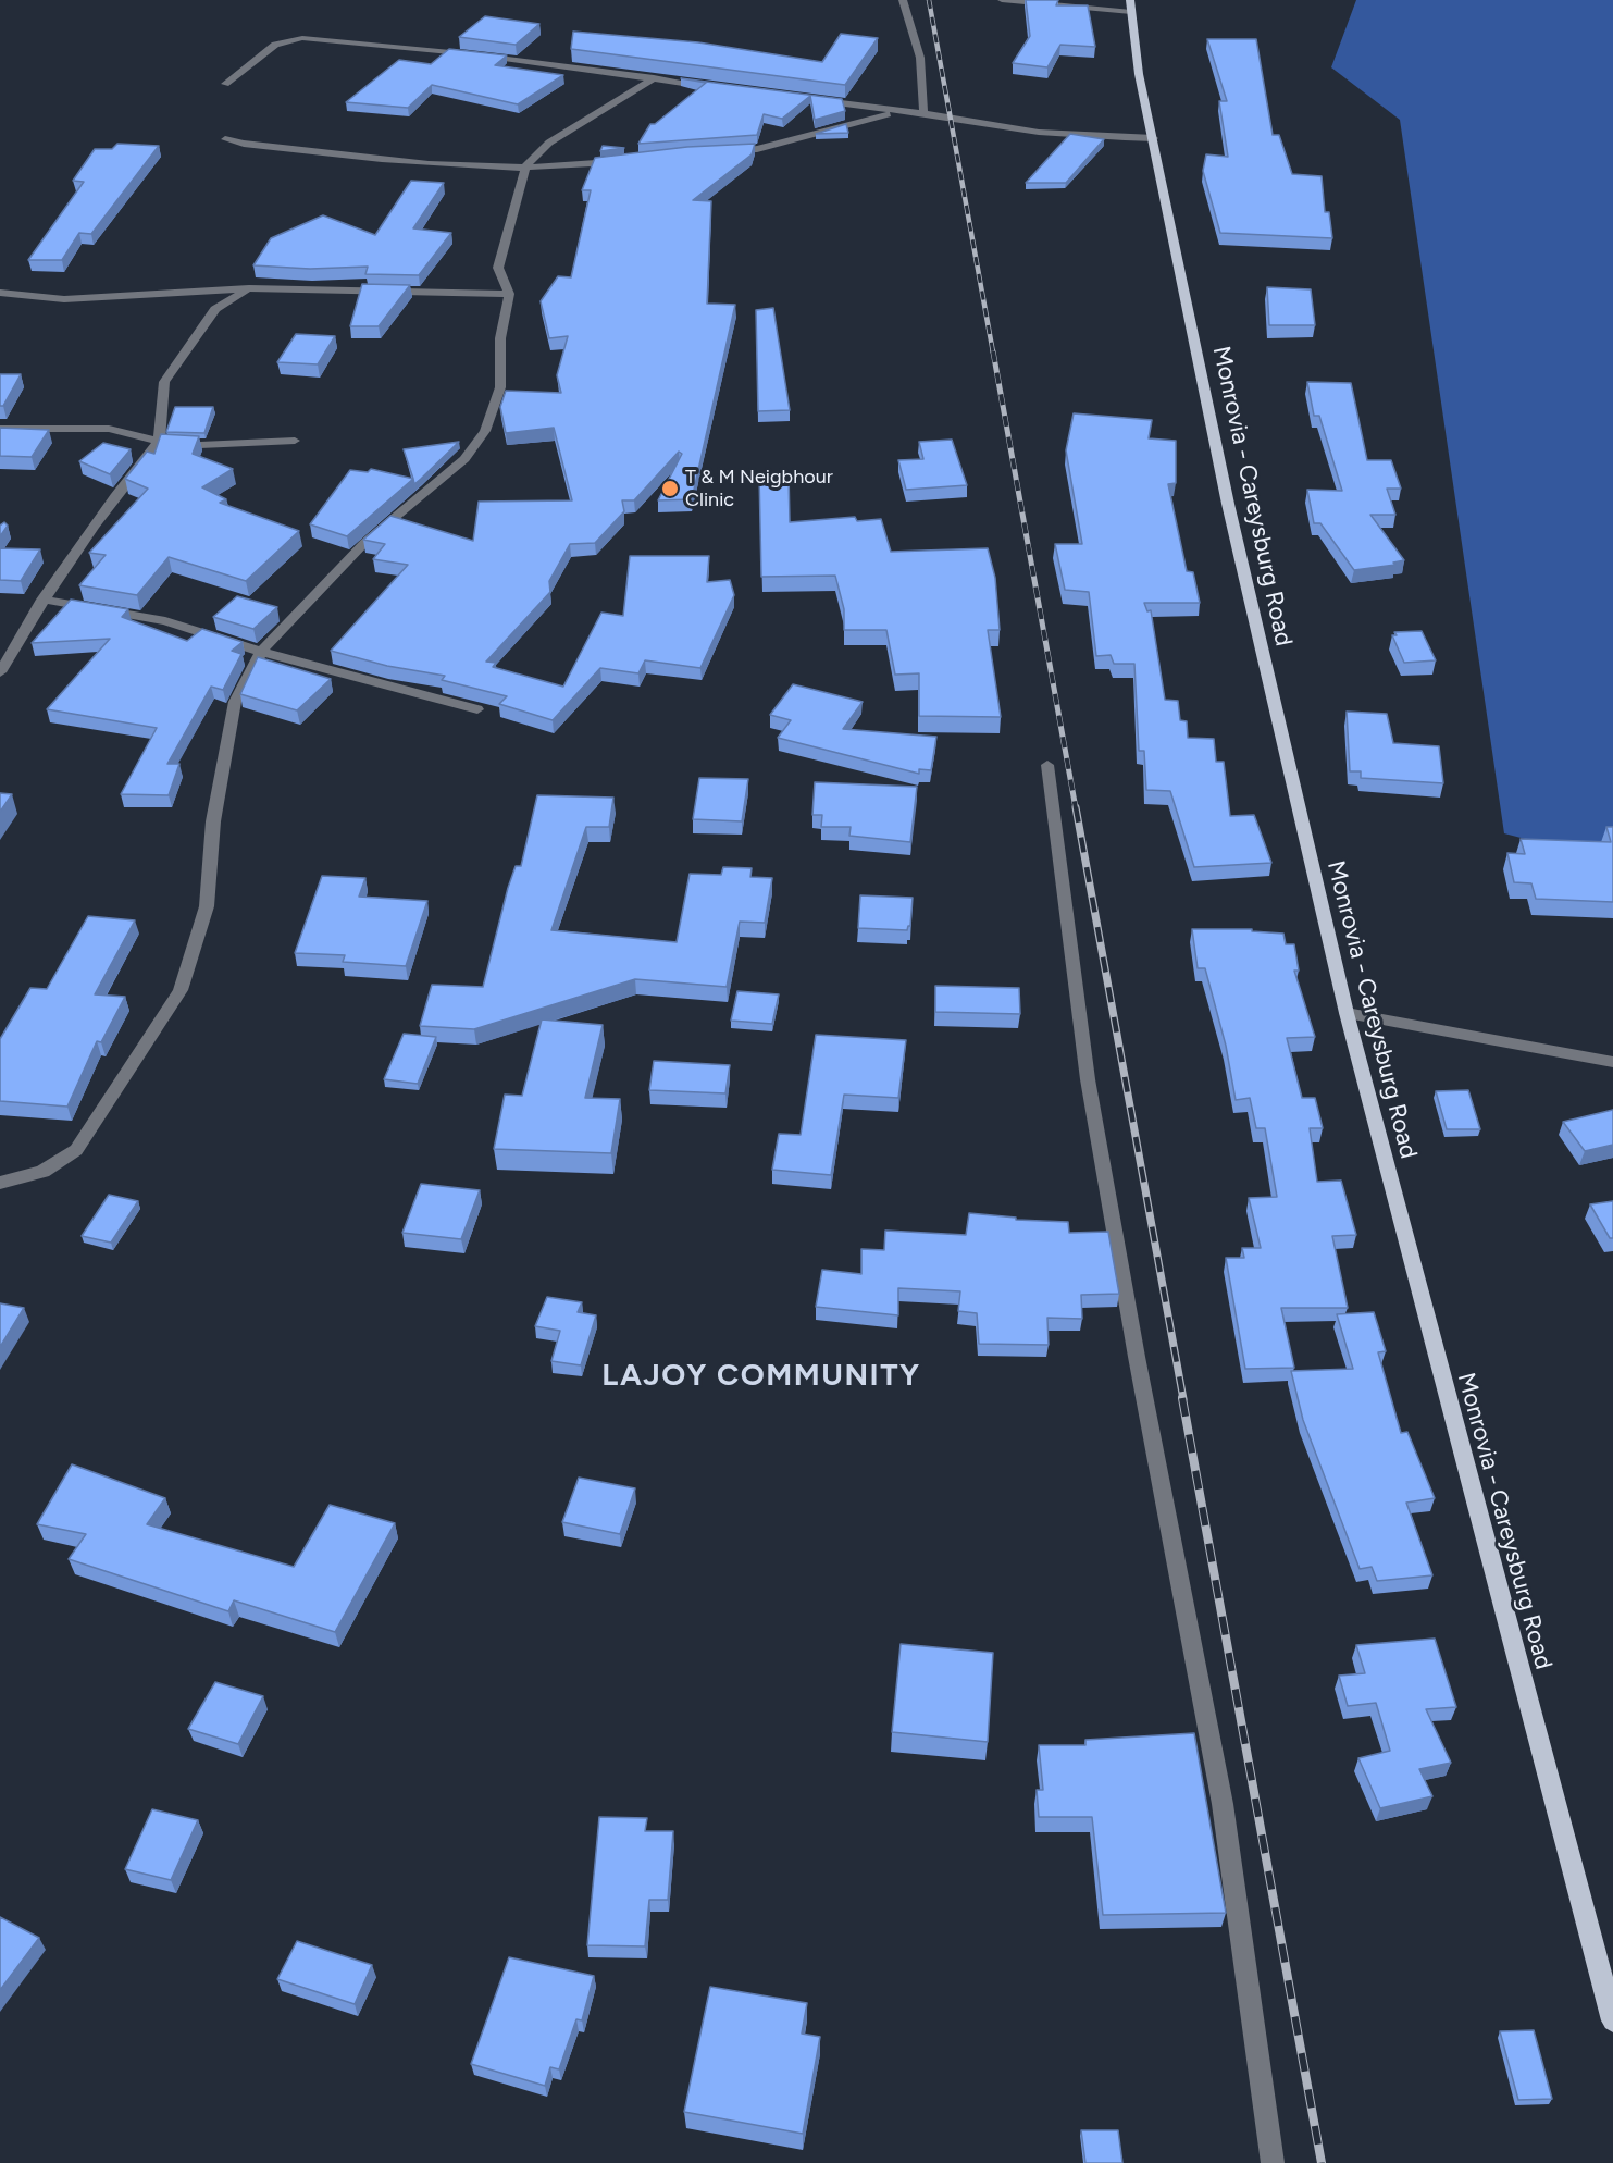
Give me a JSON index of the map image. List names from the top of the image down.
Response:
{
  "streets": {
    "main road": ["Monrovia - Careysburg Road"]
  },
  "districts": ["LAJOY COMMUNITY"],
  "places": ["T & M Neigbhour Clinic"]
}
